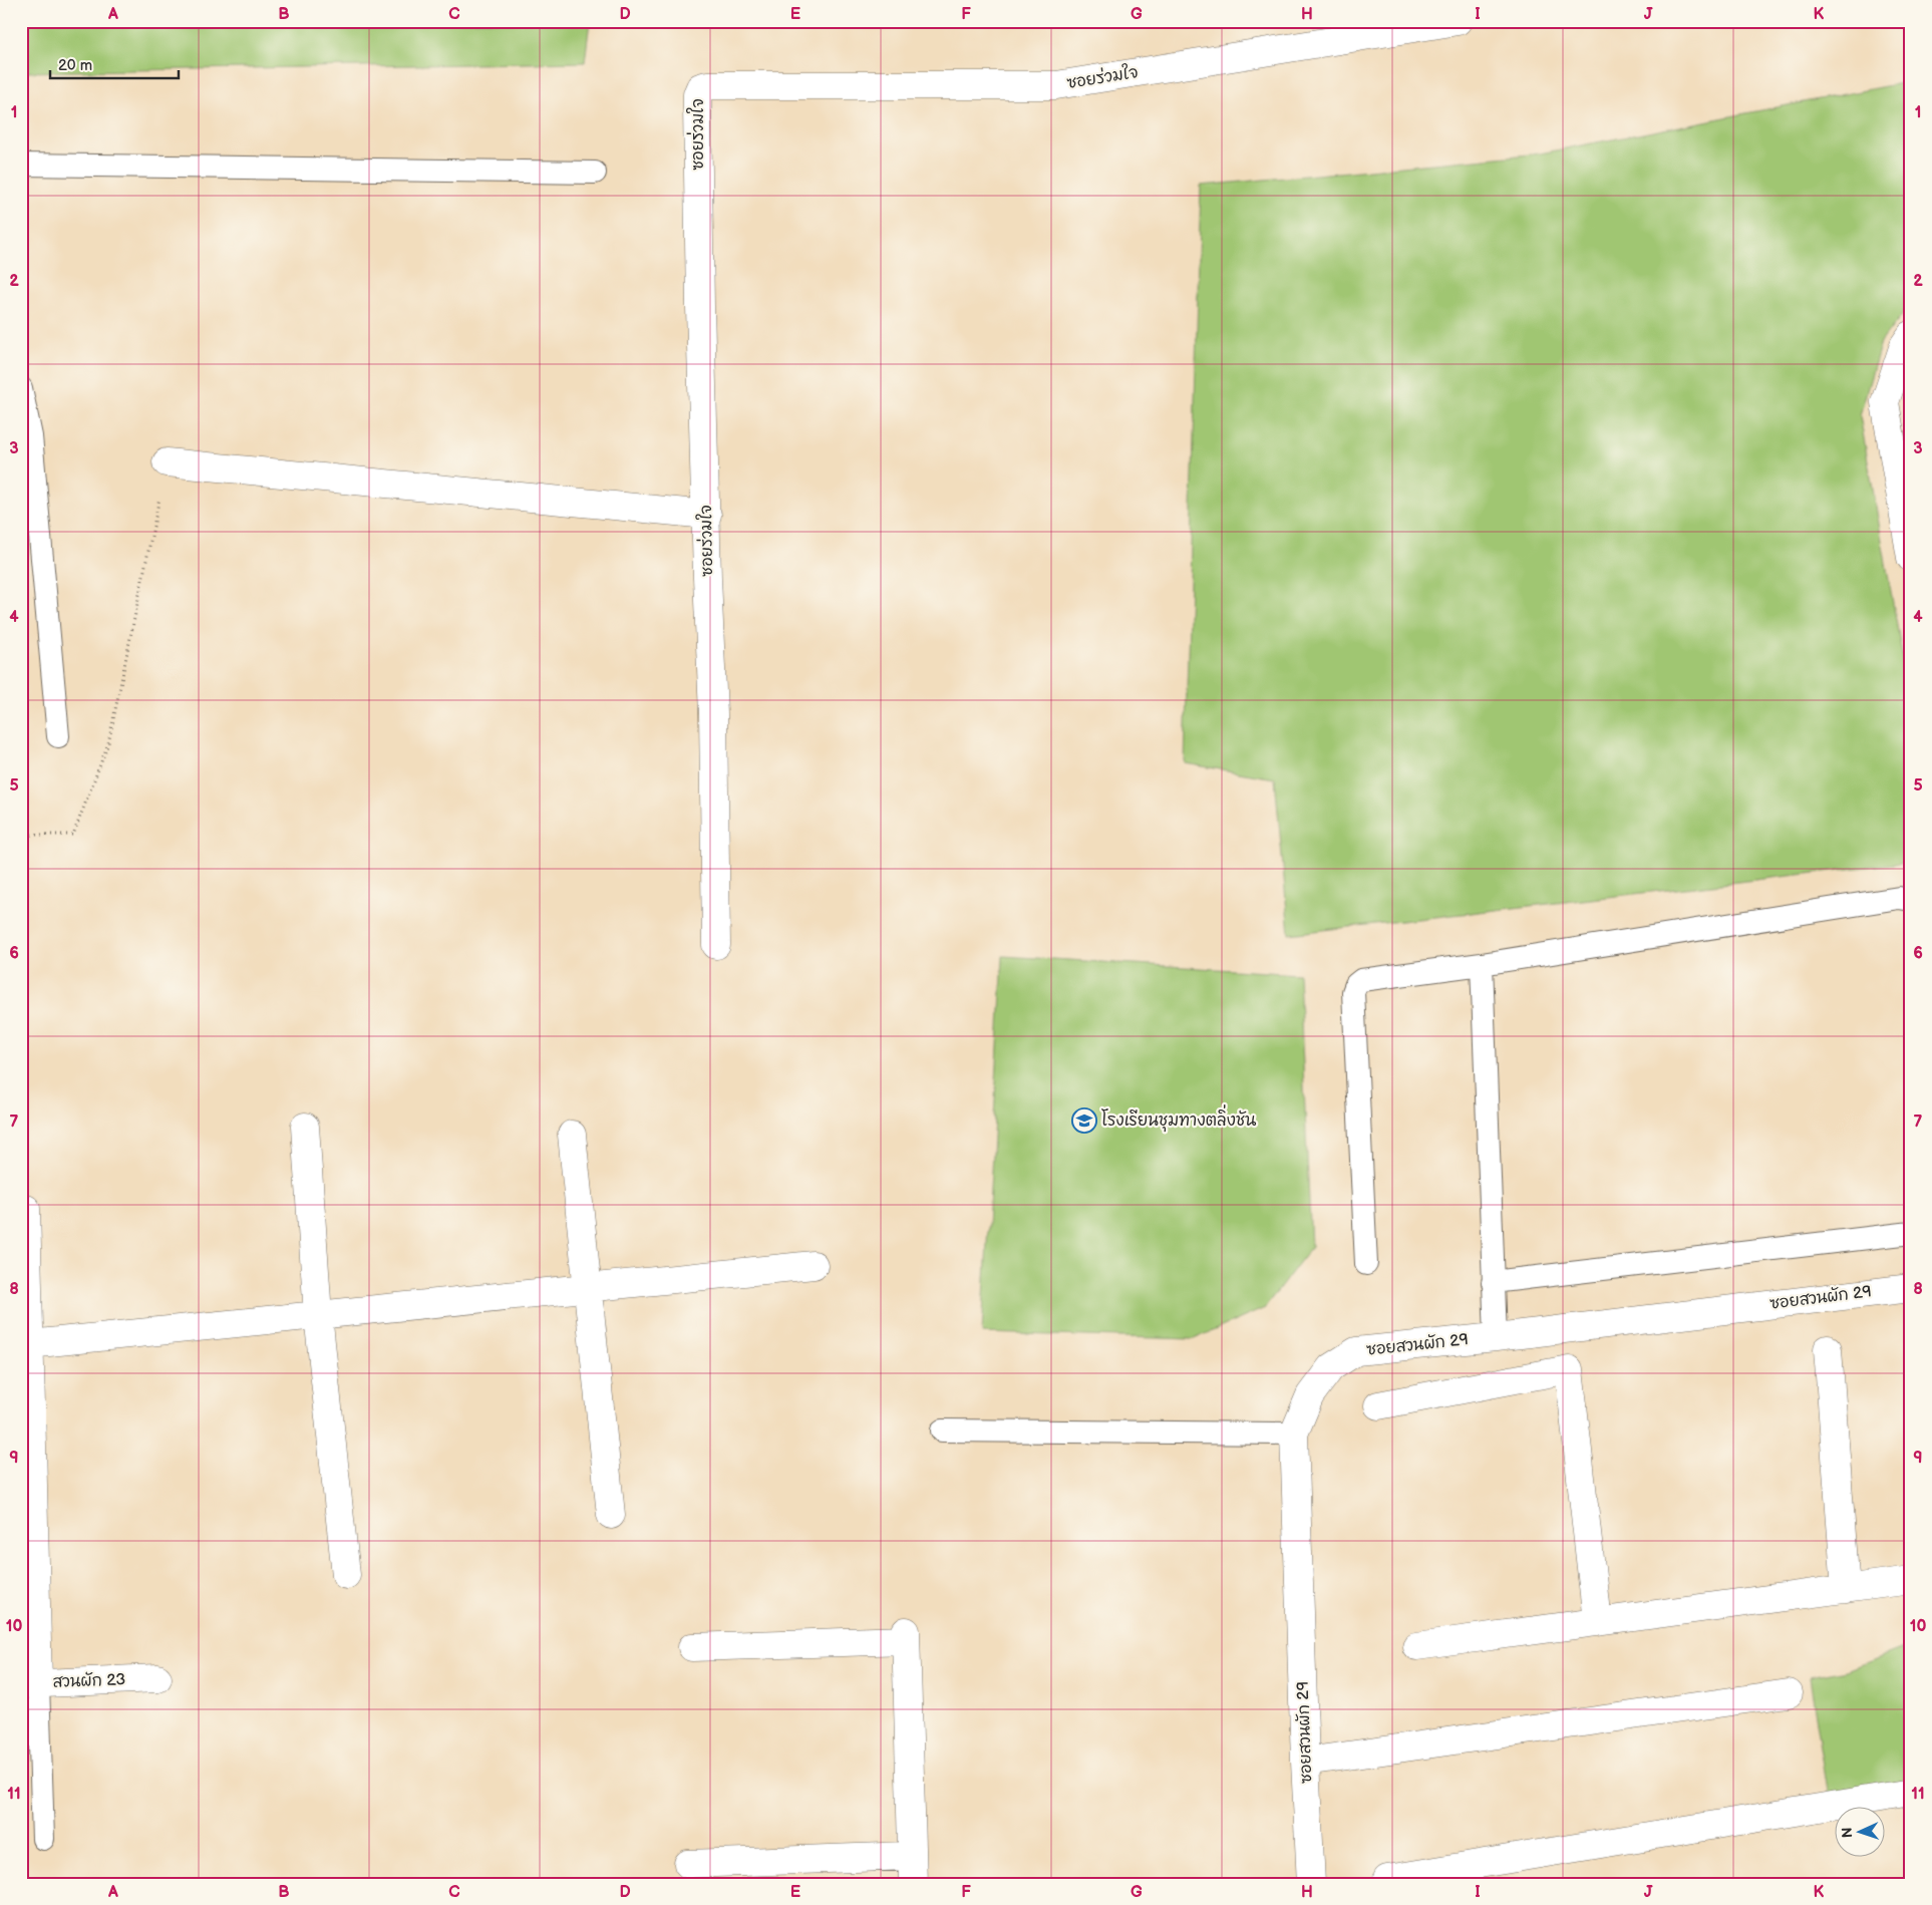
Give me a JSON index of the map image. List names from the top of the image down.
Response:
{
  "streets": {
    "street": ["ซอยร่วมใจ", "ซอยสวนผัก 29", "สวนผัก 23"]
  },
  "places": {
    "school or university": ["โรงเรียนชุมทางตลิ่งชัน"]
  },
  "scale_bar": "20 m",
  "north": "left",
  "grid": {
    "columns": [
      "A",
      "B",
      "C",
      "D",
      "E",
      "F",
      "G",
      "H",
      "I",
      "J",
      "K"
    ],
    "rows": [
      "1",
      "2",
      "3",
      "4",
      "5",
      "6",
      "7",
      "8",
      "9",
      "10",
      "11"
    ]
  }
}
